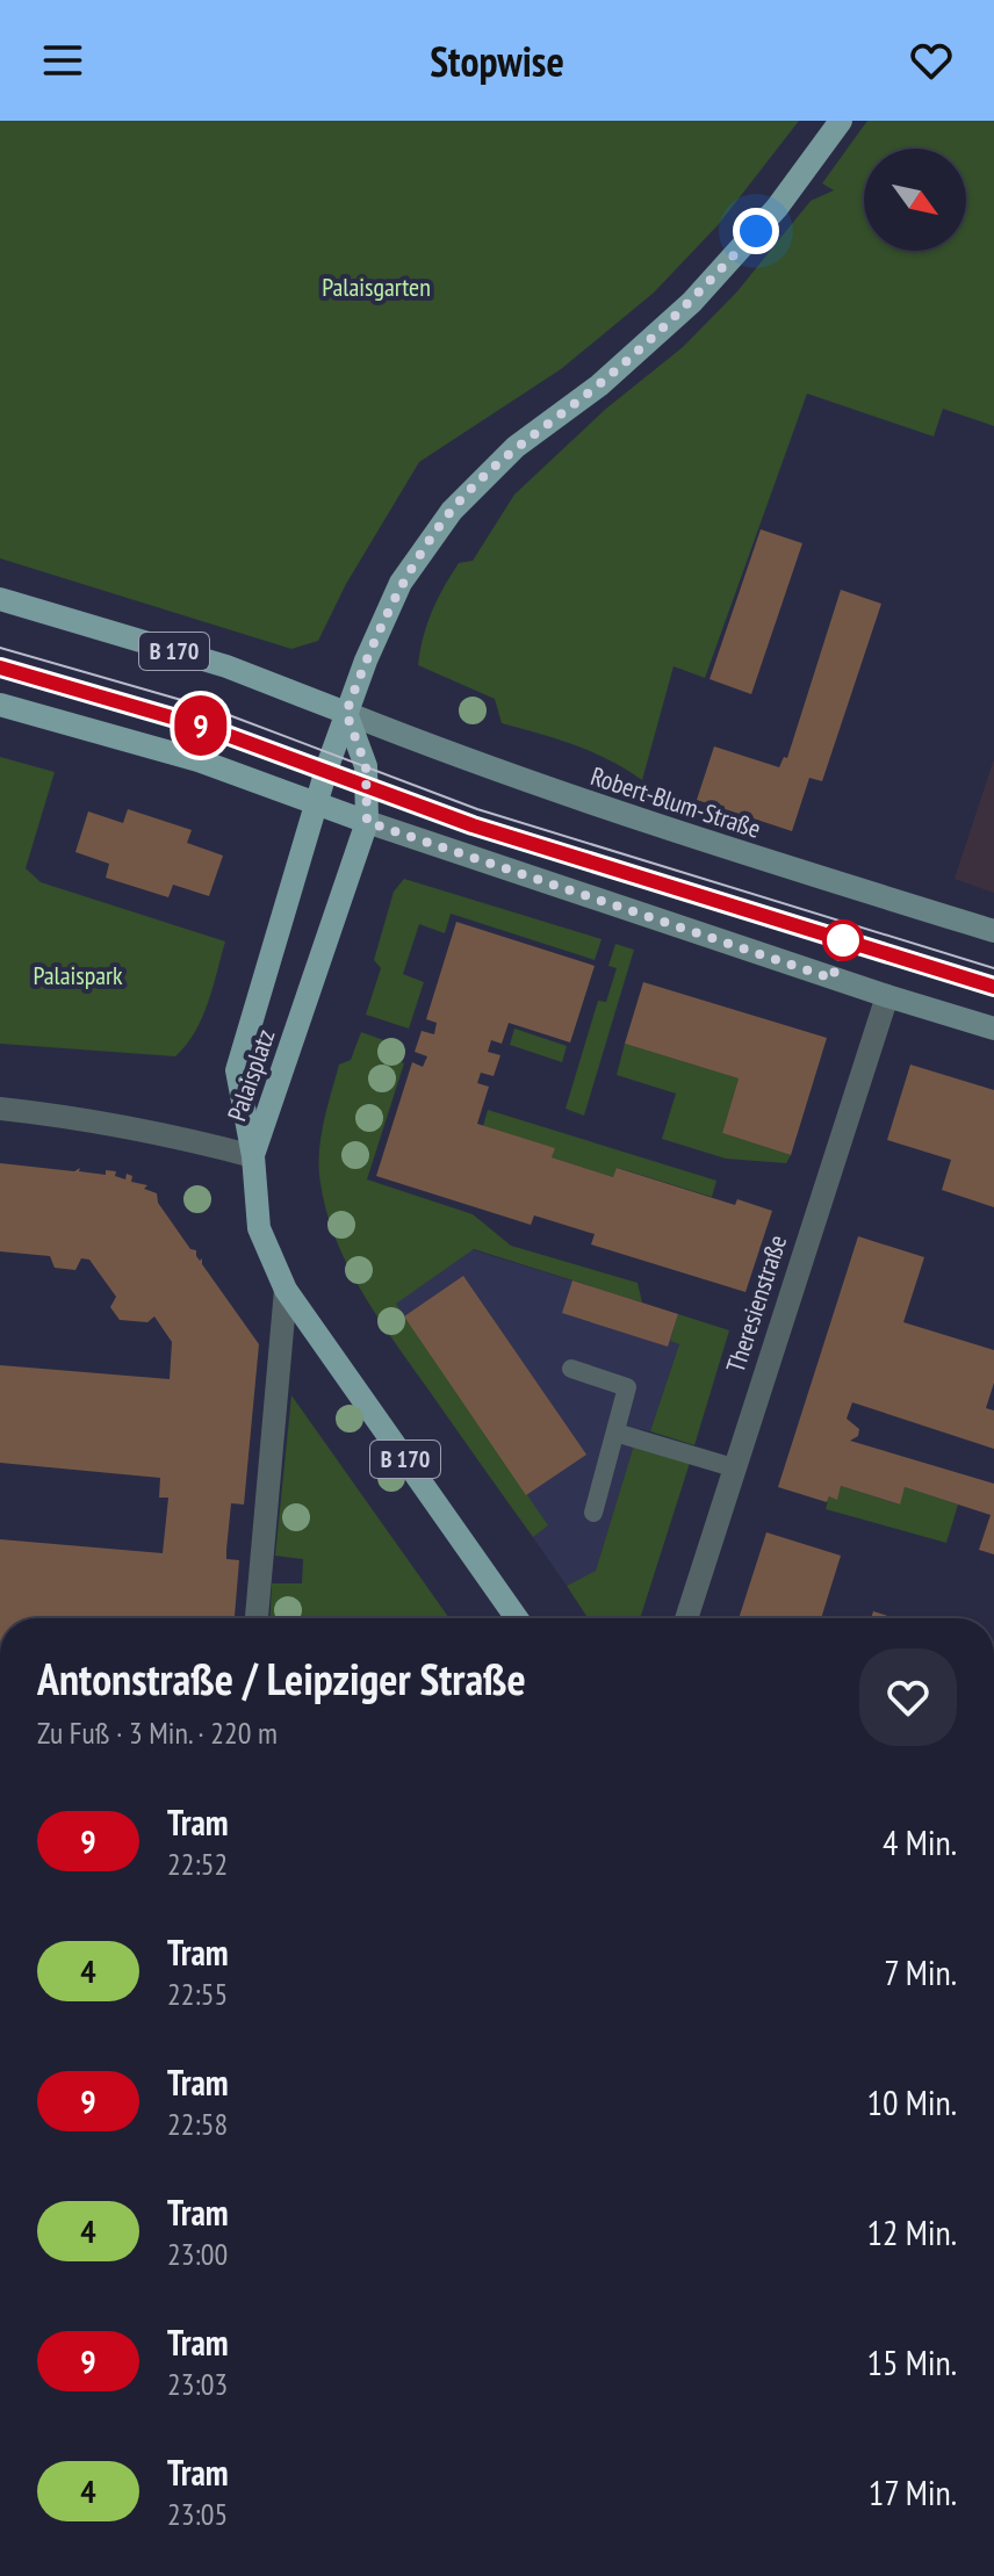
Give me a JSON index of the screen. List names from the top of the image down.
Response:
{
  "streets": {
    "main road": ["B 170", "Robert-Blum-Straße", "Palaisplatz"],
    "street": ["Theresienstraße"]
  },
  "crossings": [
    ["B 170", "Robert-Blum-Straße"],
    ["B 170", "Palaisplatz"],
    ["Robert-Blum-Straße", "Palaisplatz"]
  ],
  "parks": ["Palaisgarten", "Palaispark"],
  "lines": ["tram line 9"],
  "north": "bottom right",
  "page": {
    "header": "Stopwise",
    "on_map": "9",
    "heading": ["Antonstraße / Leipziger Straße", "Zu Fuß · 3 Min. · 220 m"],
    "list": [
      {
        "mark": "9",
        "name": "Tram",
        "note": "22:52",
        "value": "4 Min."
      },
      {
        "mark": "4",
        "name": "Tram",
        "note": "22:55",
        "value": "7 Min."
      },
      {
        "mark": "9",
        "name": "Tram",
        "note": "22:58",
        "value": "10 Min."
      },
      {
        "mark": "4",
        "name": "Tram",
        "note": "23:00",
        "value": "12 Min."
      },
      {
        "mark": "9",
        "name": "Tram",
        "note": "23:03",
        "value": "15 Min."
      },
      {
        "mark": "4",
        "name": "Tram",
        "note": "23:05",
        "value": "17 Min."
      }
    ]
  }
}
